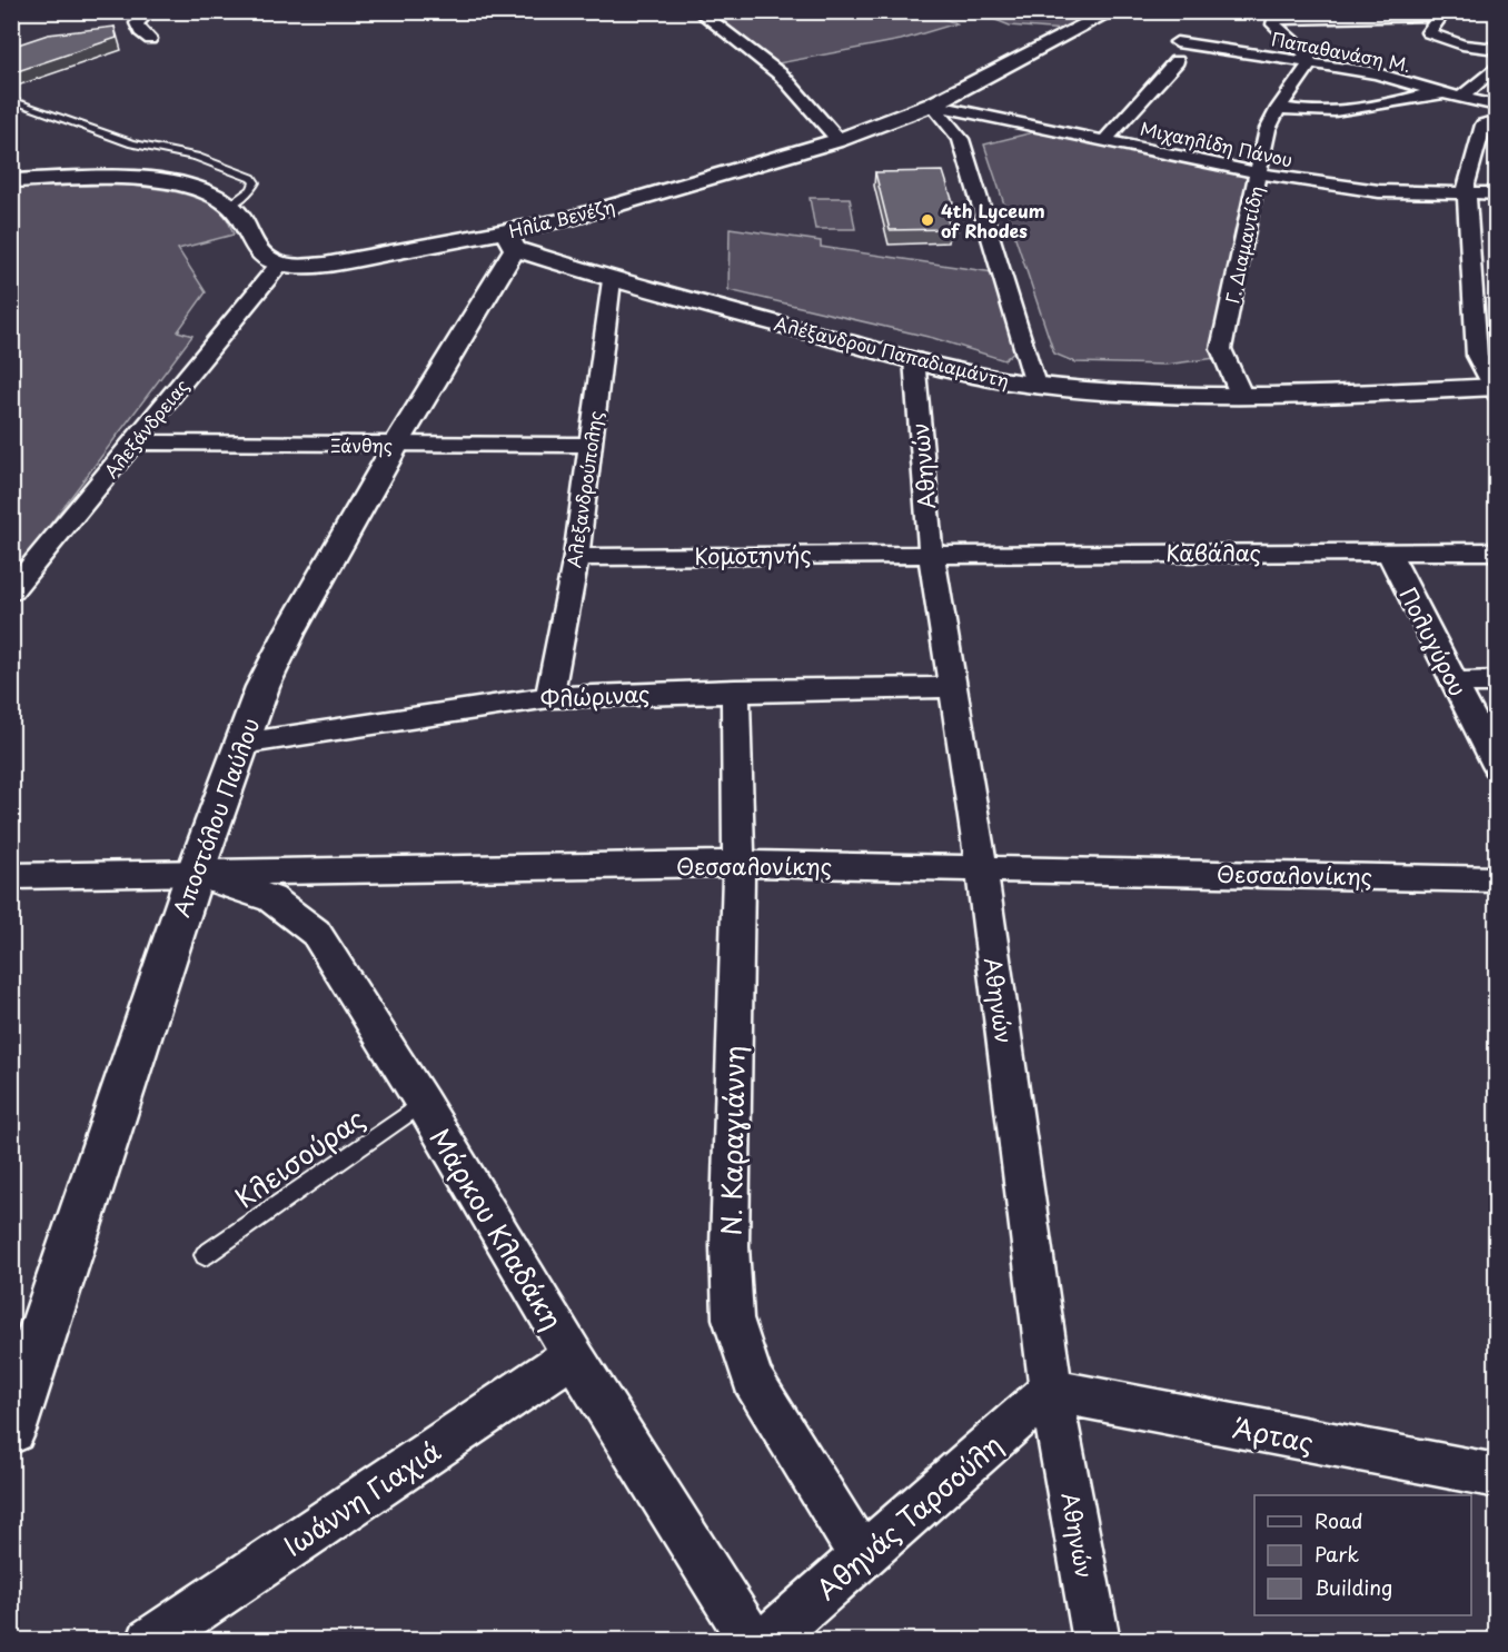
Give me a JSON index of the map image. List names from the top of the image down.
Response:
{
  "streets": {
    "street": [
      "Παπαθανάση Μ.",
      "Μιχαηλίδη Πάνου",
      "Ηλία Βενέζη",
      "Γ. Διαμαντίδη",
      "Αλέξανδρου Παπαδιαμάντη",
      "Αλεξάνδρειας",
      "Ξάνθης",
      "Αθηνών",
      "Αλεξανδρούπολης",
      "Καβάλας",
      "Κομοτηνής",
      "Πολυγύρου",
      "Φλώρινας",
      "Αποστόλου Παύλου",
      "Θεσσαλονίκης",
      "Ν. Καραγιάννη",
      "Μάρκου Κλαδάκη",
      "Άρτας",
      "Ιωάννη Γιαχιά",
      "Αθηνάς Ταρσούλη"
    ],
    "lane": ["Κλεισούρας"]
  },
  "crossings": [
    ["Παπαθανάση Μ.", "Γ. Διαμαντίδη"],
    ["Μιχαηλίδη Πάνου", "Ηλία Βενέζη"],
    ["Μιχαηλίδη Πάνου", "Γ. Διαμαντίδη"],
    ["Ηλία Βενέζη", "Αλέξανδρου Παπαδιαμάντη"],
    ["Ηλία Βενέζη", "Αλεξάνδρειας"],
    ["Ηλία Βενέζη", "Αποστόλου Παύλου"],
    ["Γ. Διαμαντίδη", "Αλέξανδρου Παπαδιαμάντη"],
    ["Αλέξανδρου Παπαδιαμάντη", "Αθηνών"],
    ["Αλέξανδρου Παπαδιαμάντη", "Αλεξανδρούπολης"],
    ["Αλέξανδρου Παπαδιαμάντη", "Αποστόλου Παύλου"],
    ["Αλεξάνδρειας", "Ξάνθης"],
    ["Ξάνθης", "Αλεξανδρούπολης"],
    ["Ξάνθης", "Αποστόλου Παύλου"],
    ["Αθηνών", "Καβάλας"],
    ["Αθηνών", "Κομοτηνής"],
    ["Αθηνών", "Φλώρινας"],
    ["Αθηνών", "Θεσσαλονίκης"],
    ["Αθηνών", "Άρτας"],
    ["Αθηνών", "Αθηνάς Ταρσούλη"],
    ["Αλεξανδρούπολης", "Κομοτηνής"],
    ["Αλεξανδρούπολης", "Φλώρινας"],
    ["Καβάλας", "Κομοτηνής"],
    ["Καβάλας", "Πολυγύρου"],
    ["Φλώρινας", "Αποστόλου Παύλου"],
    ["Φλώρινας", "Ν. Καραγιάννη"],
    ["Αποστόλου Παύλου", "Θεσσαλονίκης"],
    ["Αποστόλου Παύλου", "Μάρκου Κλαδάκη"],
    ["Θεσσαλονίκης", "Ν. Καραγιάννη"],
    ["Θεσσαλονίκης", "Μάρκου Κλαδάκη"],
    ["Ν. Καραγιάννη", "Αθηνάς Ταρσούλη"],
    ["Κλεισούρας", "Μάρκου Κλαδάκη"],
    ["Μάρκου Κλαδάκη", "Ιωάννη Γιαχιά"],
    ["Άρτας", "Αθηνάς Ταρσούλη"]
  ],
  "places": ["4th Lyceum of Rhodes"],
  "legend": ["Road", "Park", "Building"]
}
